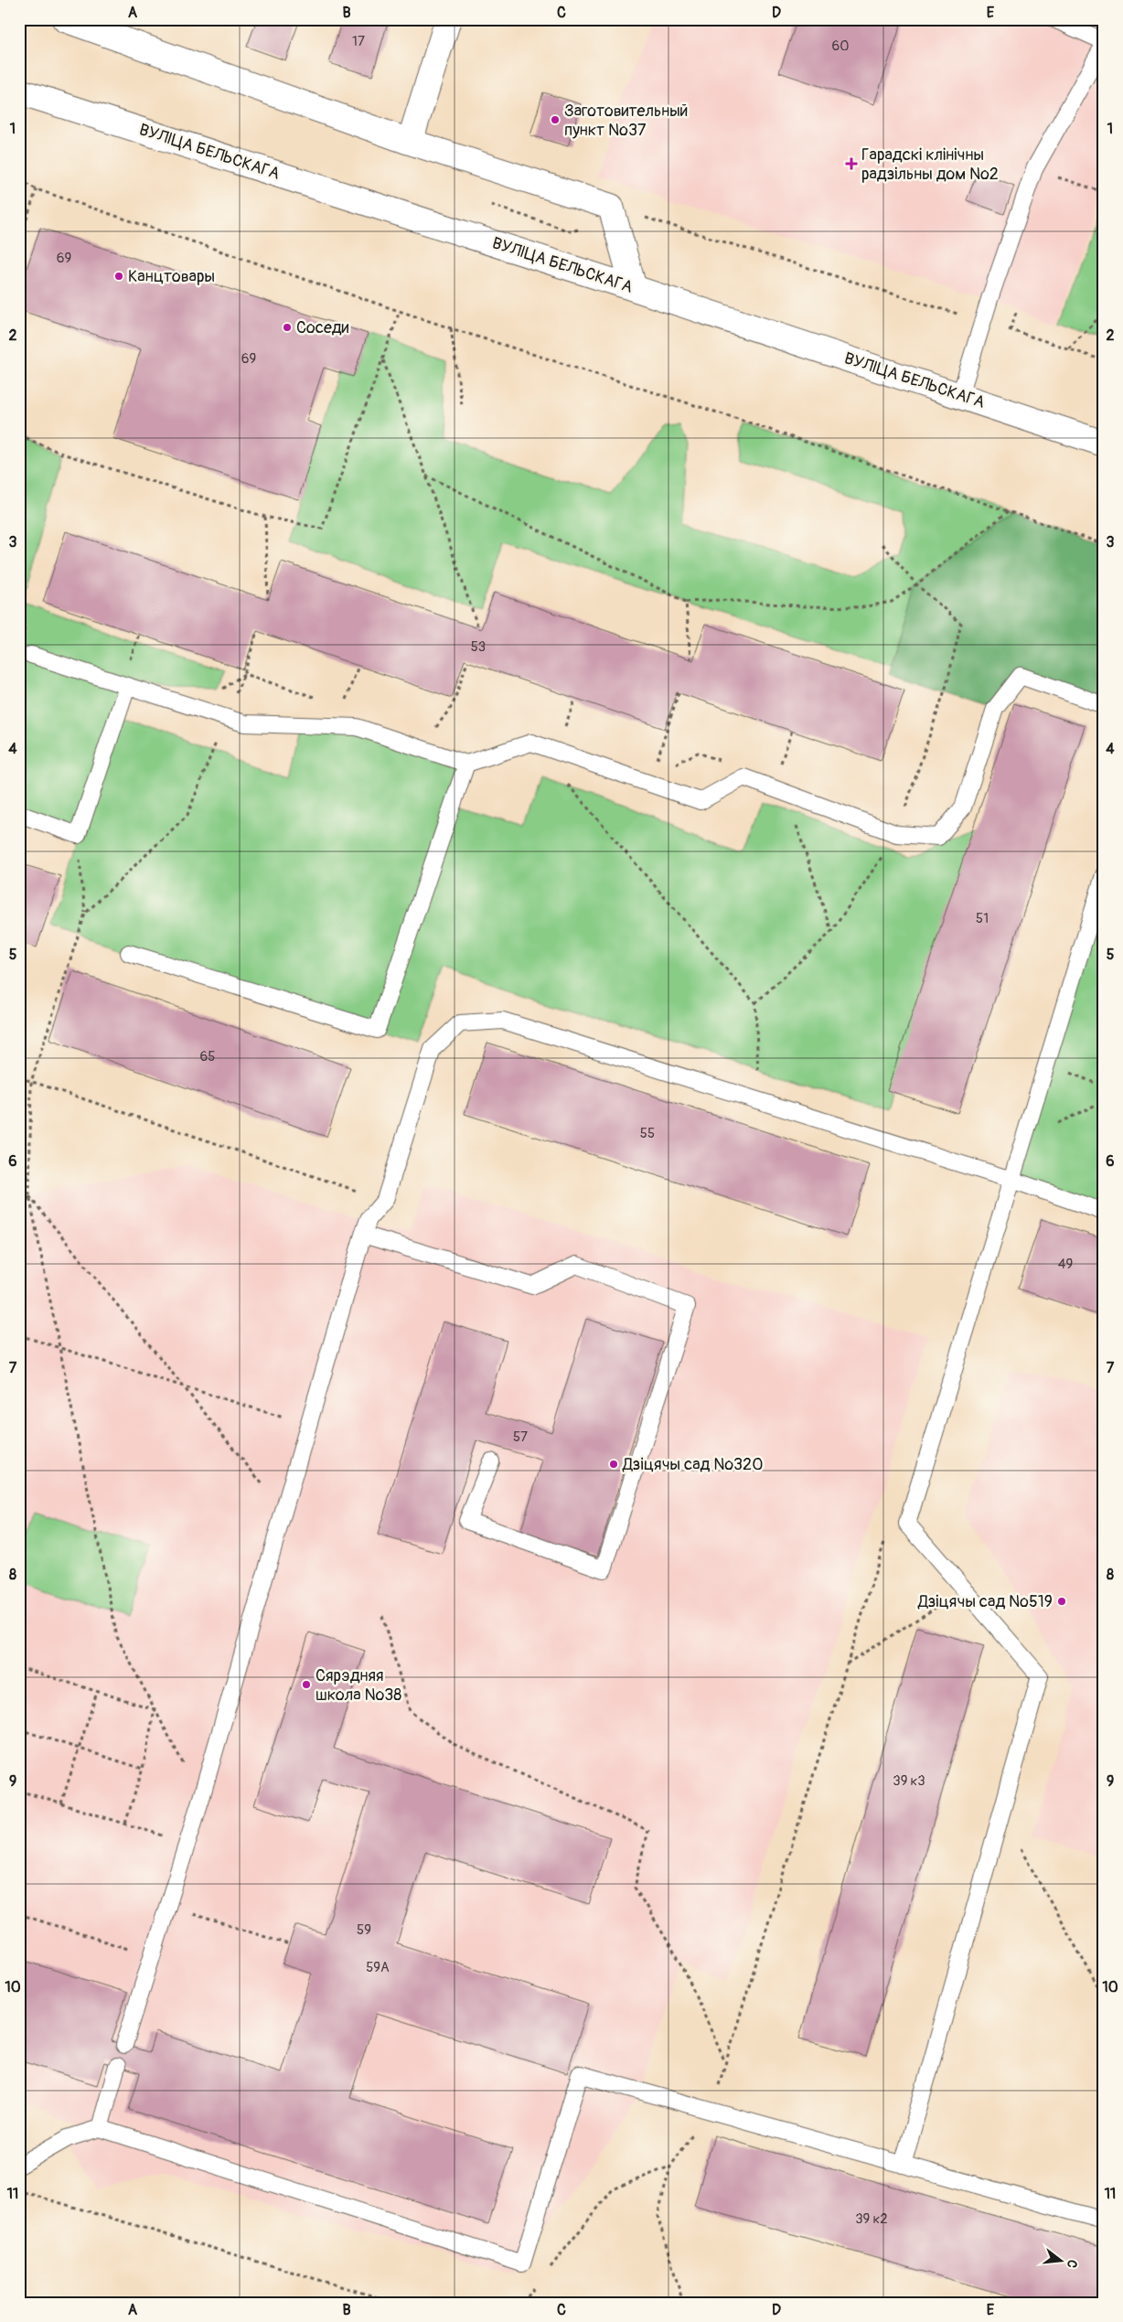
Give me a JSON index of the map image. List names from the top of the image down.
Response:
{
  "streets": {
    "main road": ["ВУЛІЦА БЕЛЬСКАГА"]
  },
  "places": {
    "other": [
      "Заготовительный пункт №37",
      "Канцтовары",
      "Соседи",
      "Дзіцячы сад №320",
      "Дзіцячы сад №519",
      "Сярэдняя школа №38"
    ],
    "health": ["Гарадскі клінічны радзільны дом №2"]
  },
  "house_numbers": [
    "17",
    "60",
    "69",
    "69",
    "53",
    "51",
    "65",
    "55",
    "49",
    "57",
    "39 к3",
    "59",
    "59А",
    "39 к2"
  ],
  "north": "right",
  "grid": {
    "columns": [
      "A",
      "B",
      "C",
      "D",
      "E"
    ],
    "rows": [
      "1",
      "2",
      "3",
      "4",
      "5",
      "6",
      "7",
      "8",
      "9",
      "10",
      "11"
    ]
  }
}
